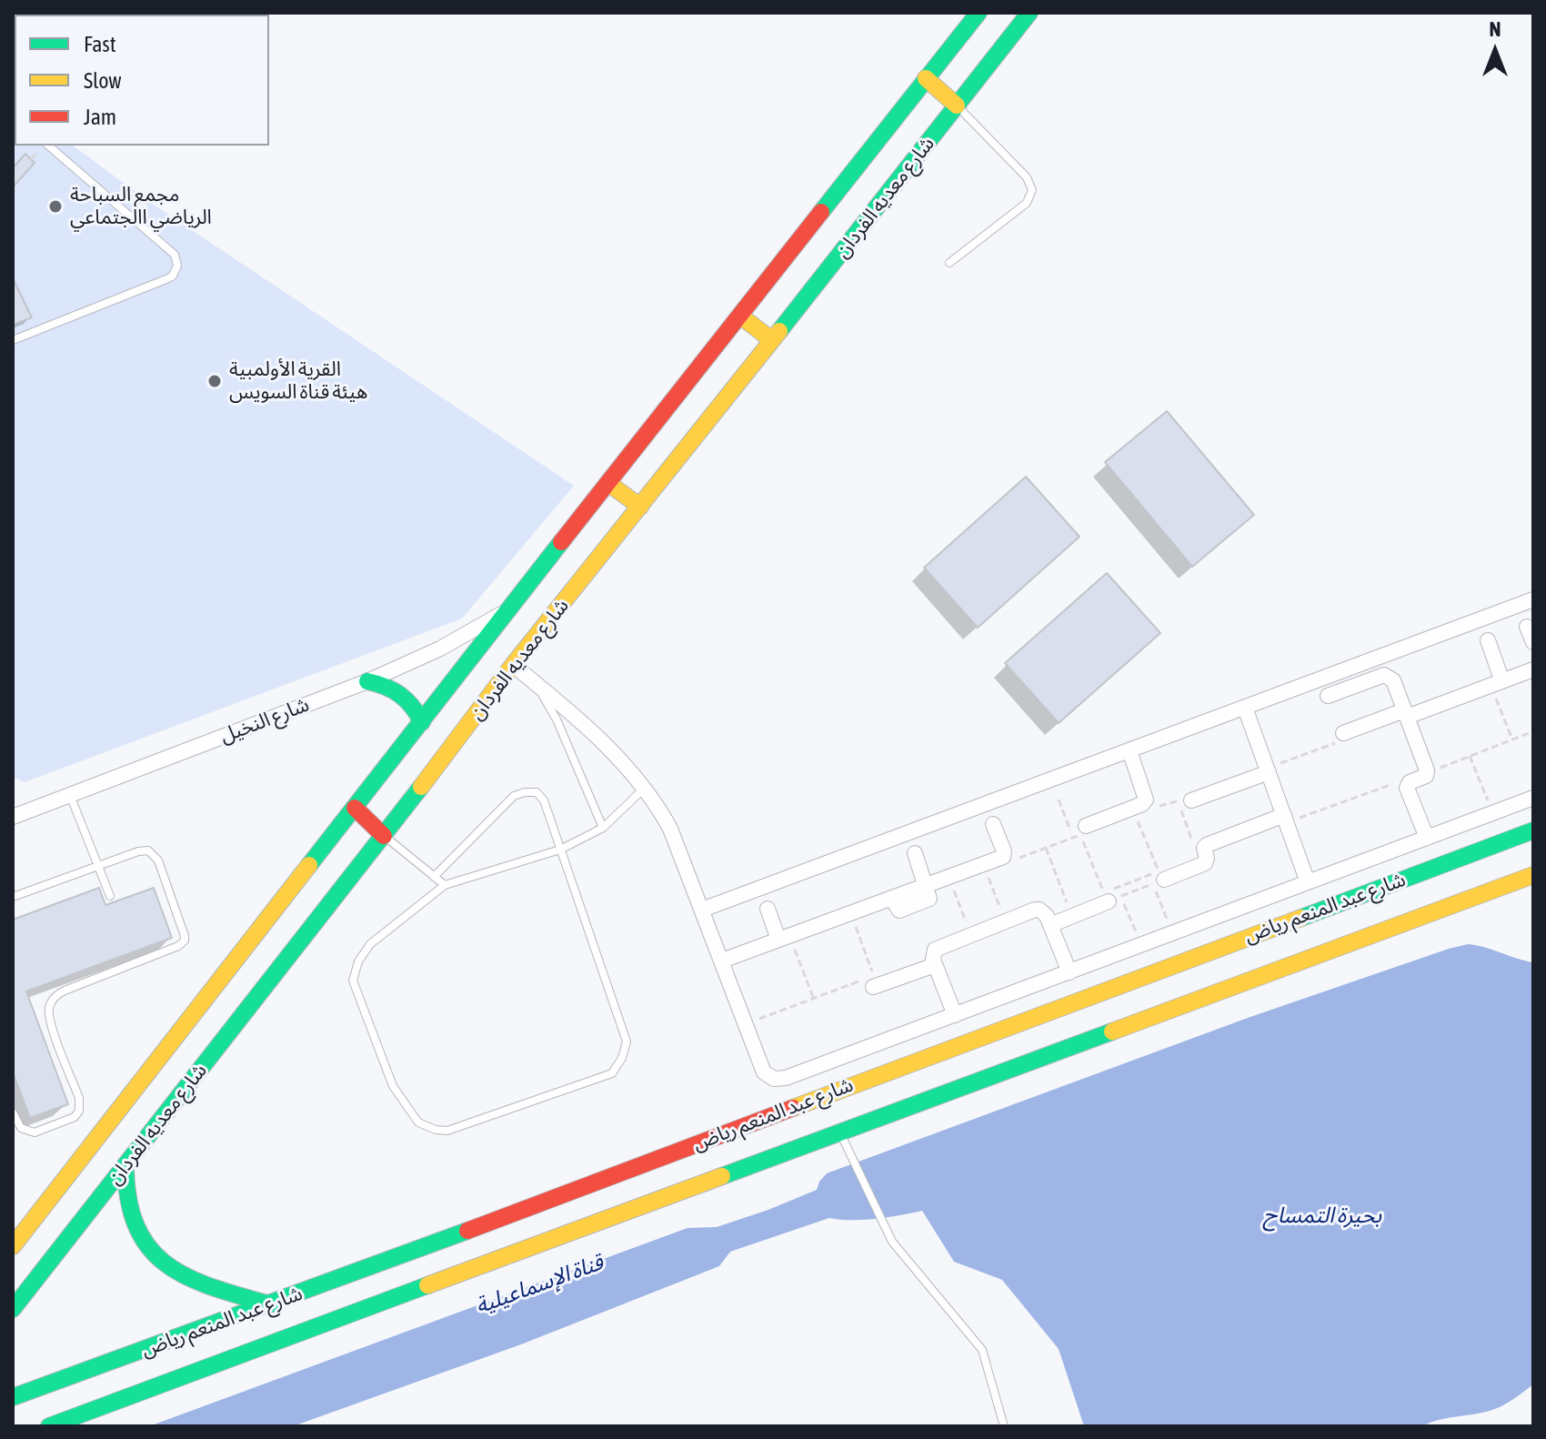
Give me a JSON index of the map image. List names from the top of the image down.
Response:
{
  "streets": {
    "main road": ["شارع معديه الفردان", "شارع عبد المنعم رياض"],
    "street": ["شارع النخيل"]
  },
  "crossings": [
    ["شارع معديه الفردان", "شارع النخيل"]
  ],
  "water": ["بحيرة التمساح", "قناة الإسماعيلية"],
  "places": ["مجمع السباحة الرياضي االجتماعي", "القرية الأولمبية هيئة قناة السويس"],
  "legend": ["Fast", "Slow", "Jam"],
  "north": "top"
}
